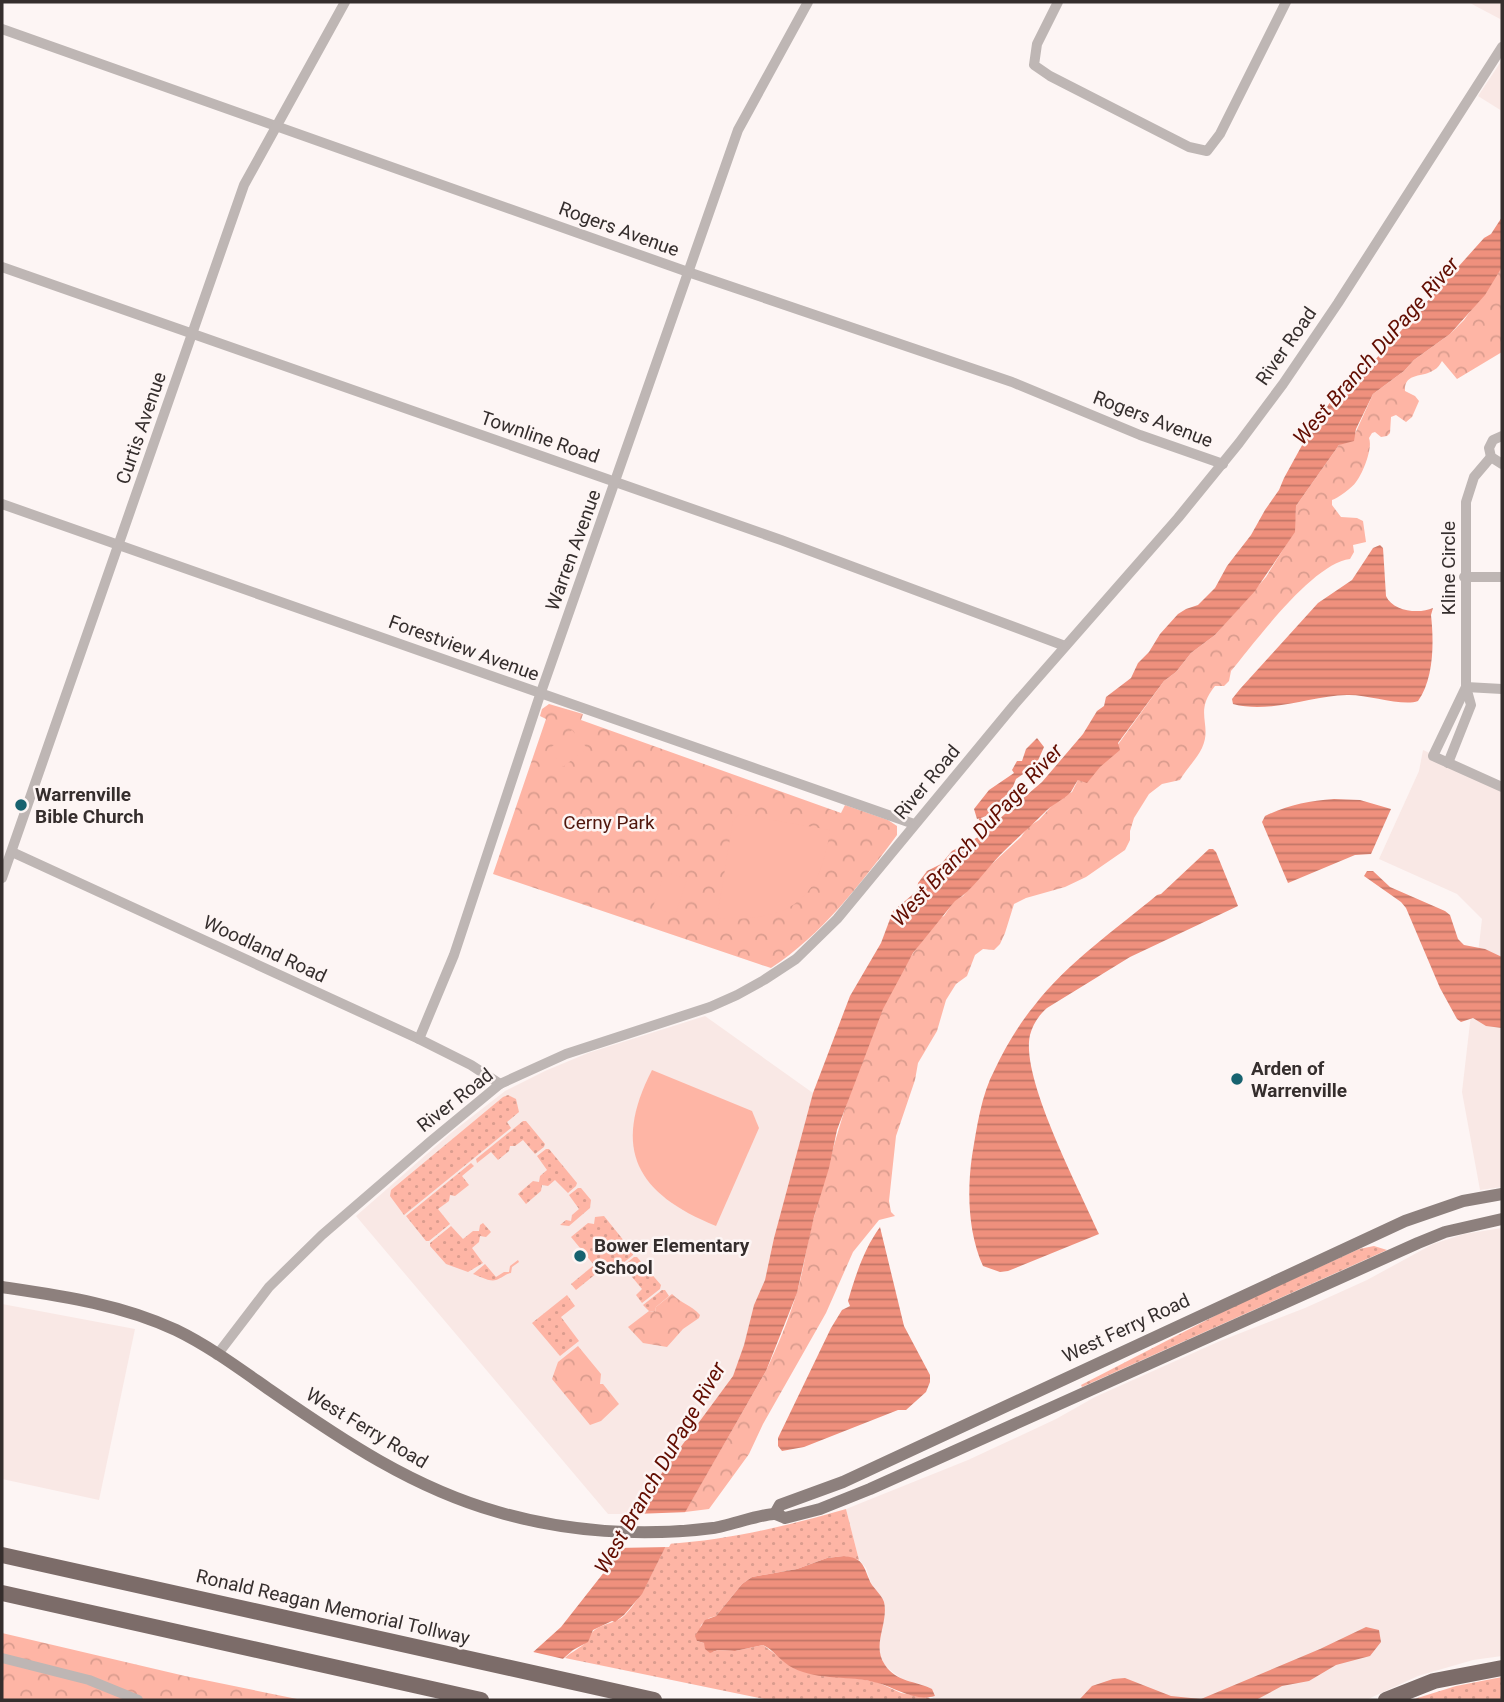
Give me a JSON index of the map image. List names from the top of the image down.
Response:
{
  "streets": {
    "highway": ["Ronald Reagan Memorial Tollway"],
    "main road": ["West Ferry Road"],
    "street": [
      "Rogers Avenue",
      "River Road",
      "Curtis Avenue",
      "Townline Road",
      "Warren Avenue",
      "Kline Circle",
      "Forestview Avenue",
      "Woodland Road"
    ]
  },
  "crossings": [
    ["Rogers Avenue", "River Road"],
    ["Rogers Avenue", "Curtis Avenue"],
    ["Rogers Avenue", "Warren Avenue"],
    ["River Road", "Townline Road"],
    ["River Road", "Forestview Avenue"],
    ["River Road", "Woodland Road"],
    ["River Road", "West Ferry Road"],
    ["Curtis Avenue", "Townline Road"],
    ["Curtis Avenue", "Forestview Avenue"],
    ["Curtis Avenue", "Woodland Road"],
    ["Townline Road", "Warren Avenue"],
    ["Warren Avenue", "Forestview Avenue"],
    ["Warren Avenue", "Woodland Road"]
  ],
  "water": ["West Branch DuPage River"],
  "parks": ["Cerny Park"],
  "places": ["Warrenville Bible Church", "Arden of Warrenville", "Bower Elementary School"]
}
